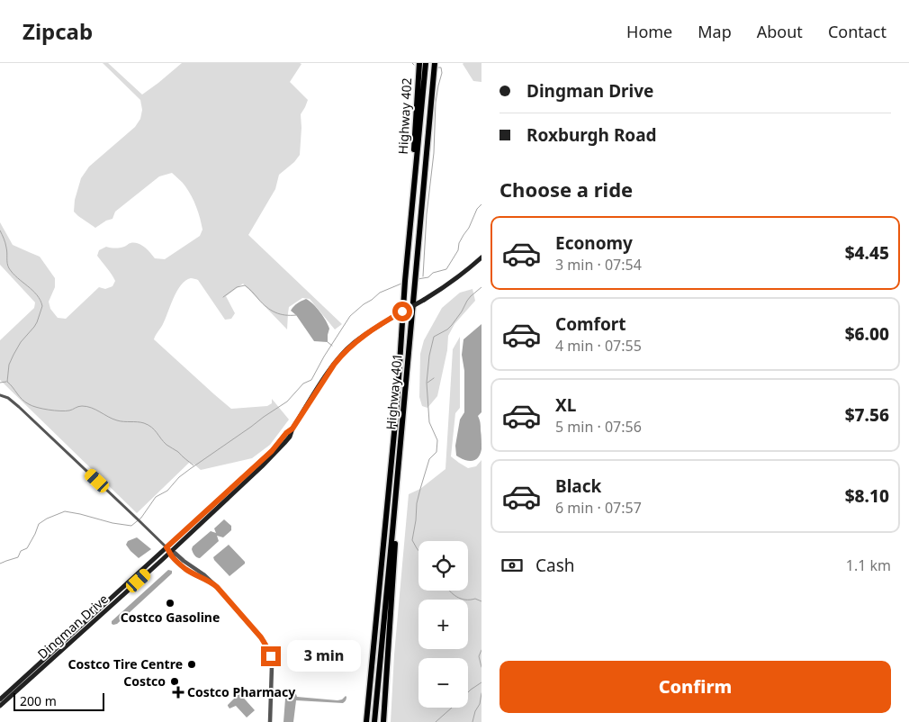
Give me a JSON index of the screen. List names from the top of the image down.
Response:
{
  "streets": {
    "highway": ["Highway 402", "Highway 401"],
    "main road": ["Dingman Drive"]
  },
  "crossings": [
    ["Highway 402", "Highway 401"]
  ],
  "places": {
    "other": ["Costco Gasoline", "Costco Tire Centre", "Costco"],
    "health": ["Costco Pharmacy"]
  },
  "scale_bar": "200 m",
  "page": {
    "header": "Zipcab",
    "nav": [
      "Home",
      "Map",
      "About",
      "Contact"
    ],
    "banner": ["Dingman Drive", "Roxburgh Road"],
    "heading": "Choose a ride",
    "list": [
      {
        "name": "Economy",
        "note": "3 min · 07:54",
        "value": "$4.45"
      },
      {
        "name": "Comfort",
        "note": "4 min · 07:55",
        "value": "$6.00"
      },
      {
        "name": "XL",
        "note": "5 min · 07:56",
        "value": "$7.56"
      },
      {
        "name": "Black",
        "note": "6 min · 07:57",
        "value": "$8.10"
      }
    ],
    "pay": ["Cash", "1.1 km"],
    "map_buttons": ["+", "−"],
    "bubble": "3 min",
    "buttons": "Confirm",
    "scale": "200 m"
  }
}
